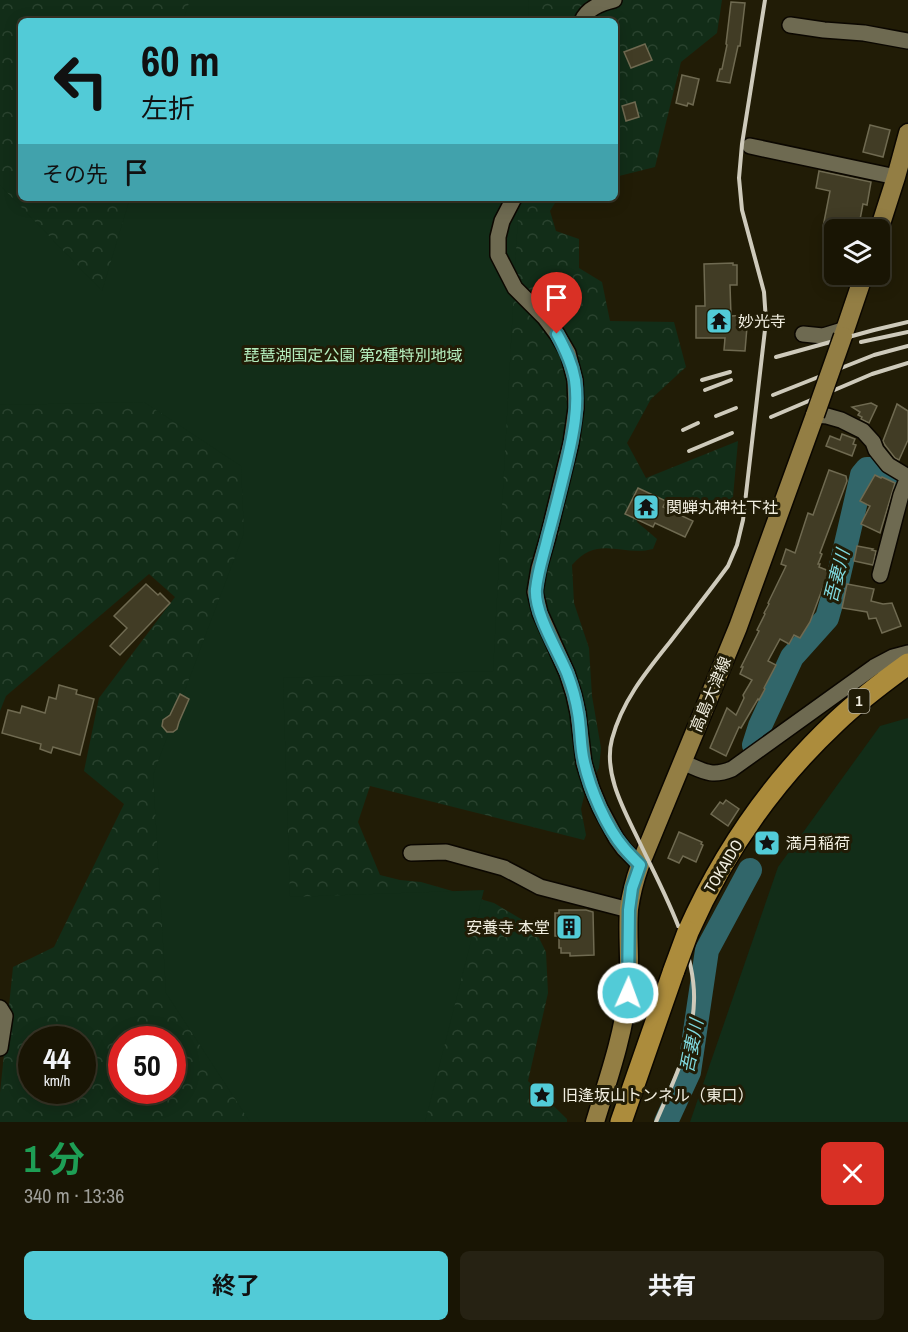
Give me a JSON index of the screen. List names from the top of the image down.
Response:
{
  "streets": {
    "highway": ["1", "TOKAIDO"],
    "main road": ["高島大津線"]
  },
  "water": ["吾妻川"],
  "parks": ["琵琶湖国定公園 第2種特別地域"],
  "places": {
    "temple": ["妙光寺", "関蝉丸神社下社"],
    "place": ["満月稲荷", "旧逢坂山トンネル（東口）"],
    "building": ["安養寺 本堂"]
  },
  "page": {
    "turn": ["60 m", "左折"],
    "then": "その先",
    "speed": "44 km/h",
    "limit": "50",
    "heading": ["1 分", "340 m · 13:36"],
    "buttons": ["終了", "共有"]
  }
}
